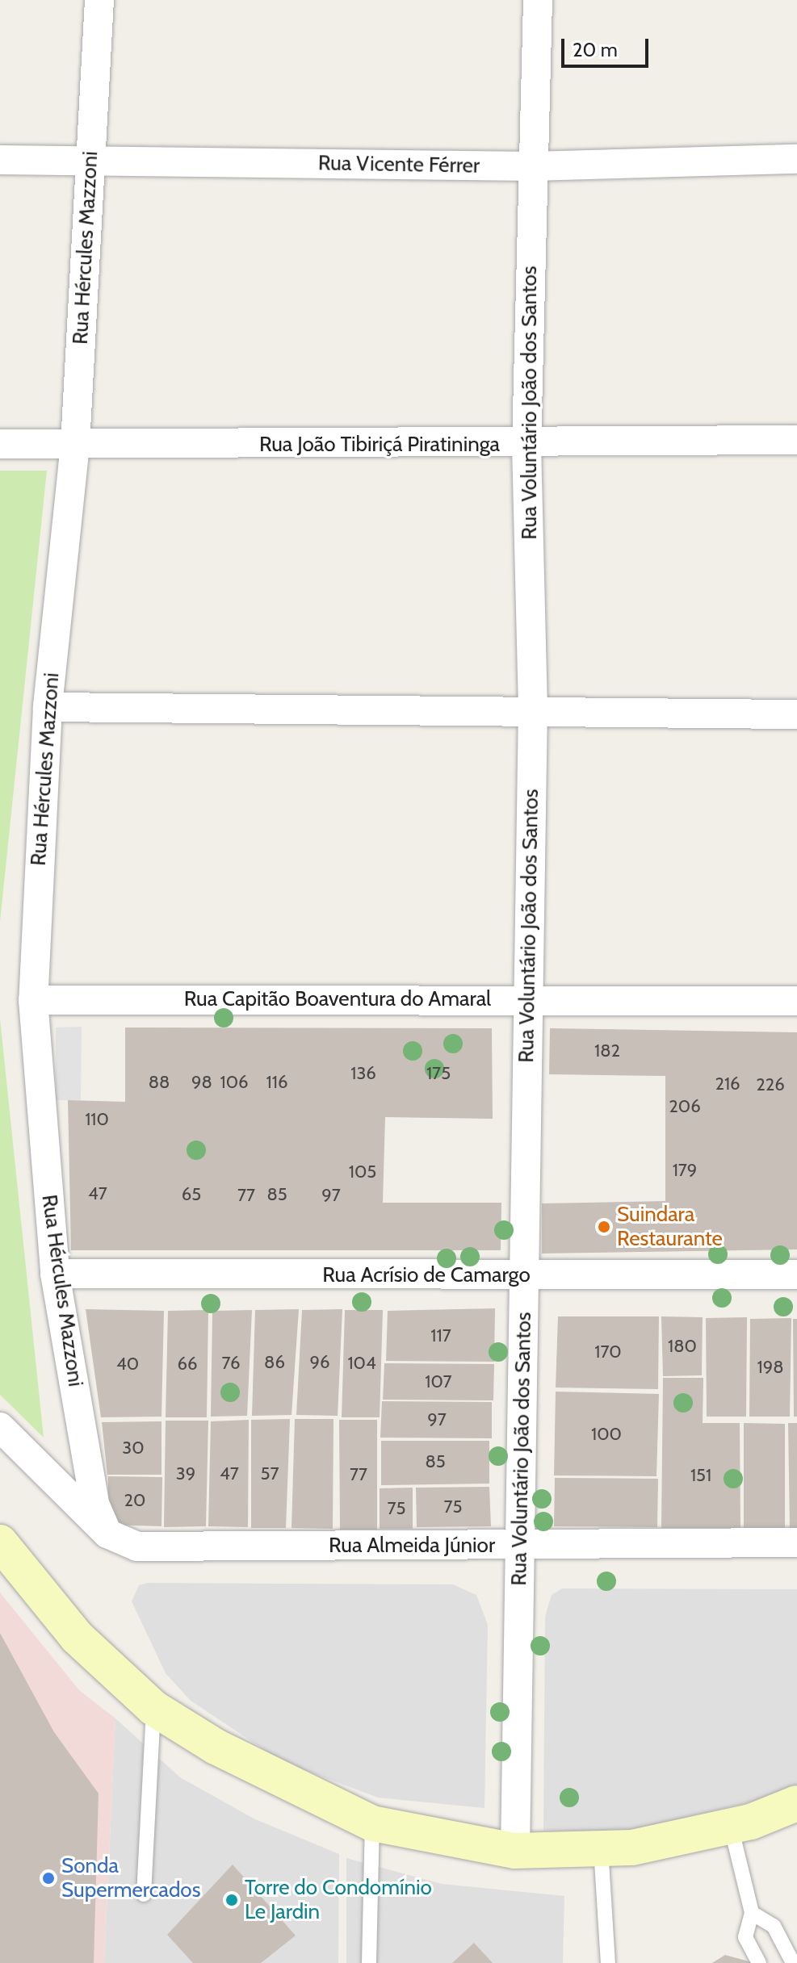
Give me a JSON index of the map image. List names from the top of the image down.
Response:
{
  "streets": {
    "street": [
      "Rua Vicente Férrer",
      "Rua Hércules Mazzoni",
      "Rua Voluntário João dos Santos",
      "Rua João Tibiriçá Piratininga",
      "Rua Capitão Boaventura do Amaral",
      "Rua Acrísio de Camargo",
      "Rua Almeida Júnior"
    ]
  },
  "crossings": [
    ["Rua Vicente Férrer", "Rua Hércules Mazzoni"],
    ["Rua Vicente Férrer", "Rua Voluntário João dos Santos"],
    ["Rua Hércules Mazzoni", "Rua João Tibiriçá Piratininga"],
    ["Rua Hércules Mazzoni", "Rua Capitão Boaventura do Amaral"],
    ["Rua Hércules Mazzoni", "Rua Acrísio de Camargo"],
    ["Rua Hércules Mazzoni", "Rua Almeida Júnior"],
    ["Rua Voluntário João dos Santos", "Rua João Tibiriçá Piratininga"],
    ["Rua Voluntário João dos Santos", "Rua Capitão Boaventura do Amaral"],
    ["Rua Voluntário João dos Santos", "Rua Acrísio de Camargo"],
    ["Rua Voluntário João dos Santos", "Rua Almeida Júnior"]
  ],
  "places": ["Suindara Restaurante", "Sonda Supermercados", "Torre do Condomínio Le Jardin"],
  "house_numbers": [
    "182",
    "136",
    "175",
    "88",
    "98",
    "106",
    "116",
    "216",
    "226",
    "206",
    "110",
    "179",
    "105",
    "47",
    "65",
    "85",
    "77",
    "97",
    "117",
    "180",
    "170",
    "86",
    "96",
    "76",
    "104",
    "40",
    "66",
    "198",
    "107",
    "97",
    "100",
    "30",
    "85",
    "39",
    "47",
    "57",
    "77",
    "151",
    "20",
    "75",
    "75"
  ],
  "scale_bar": "20 m"
}
